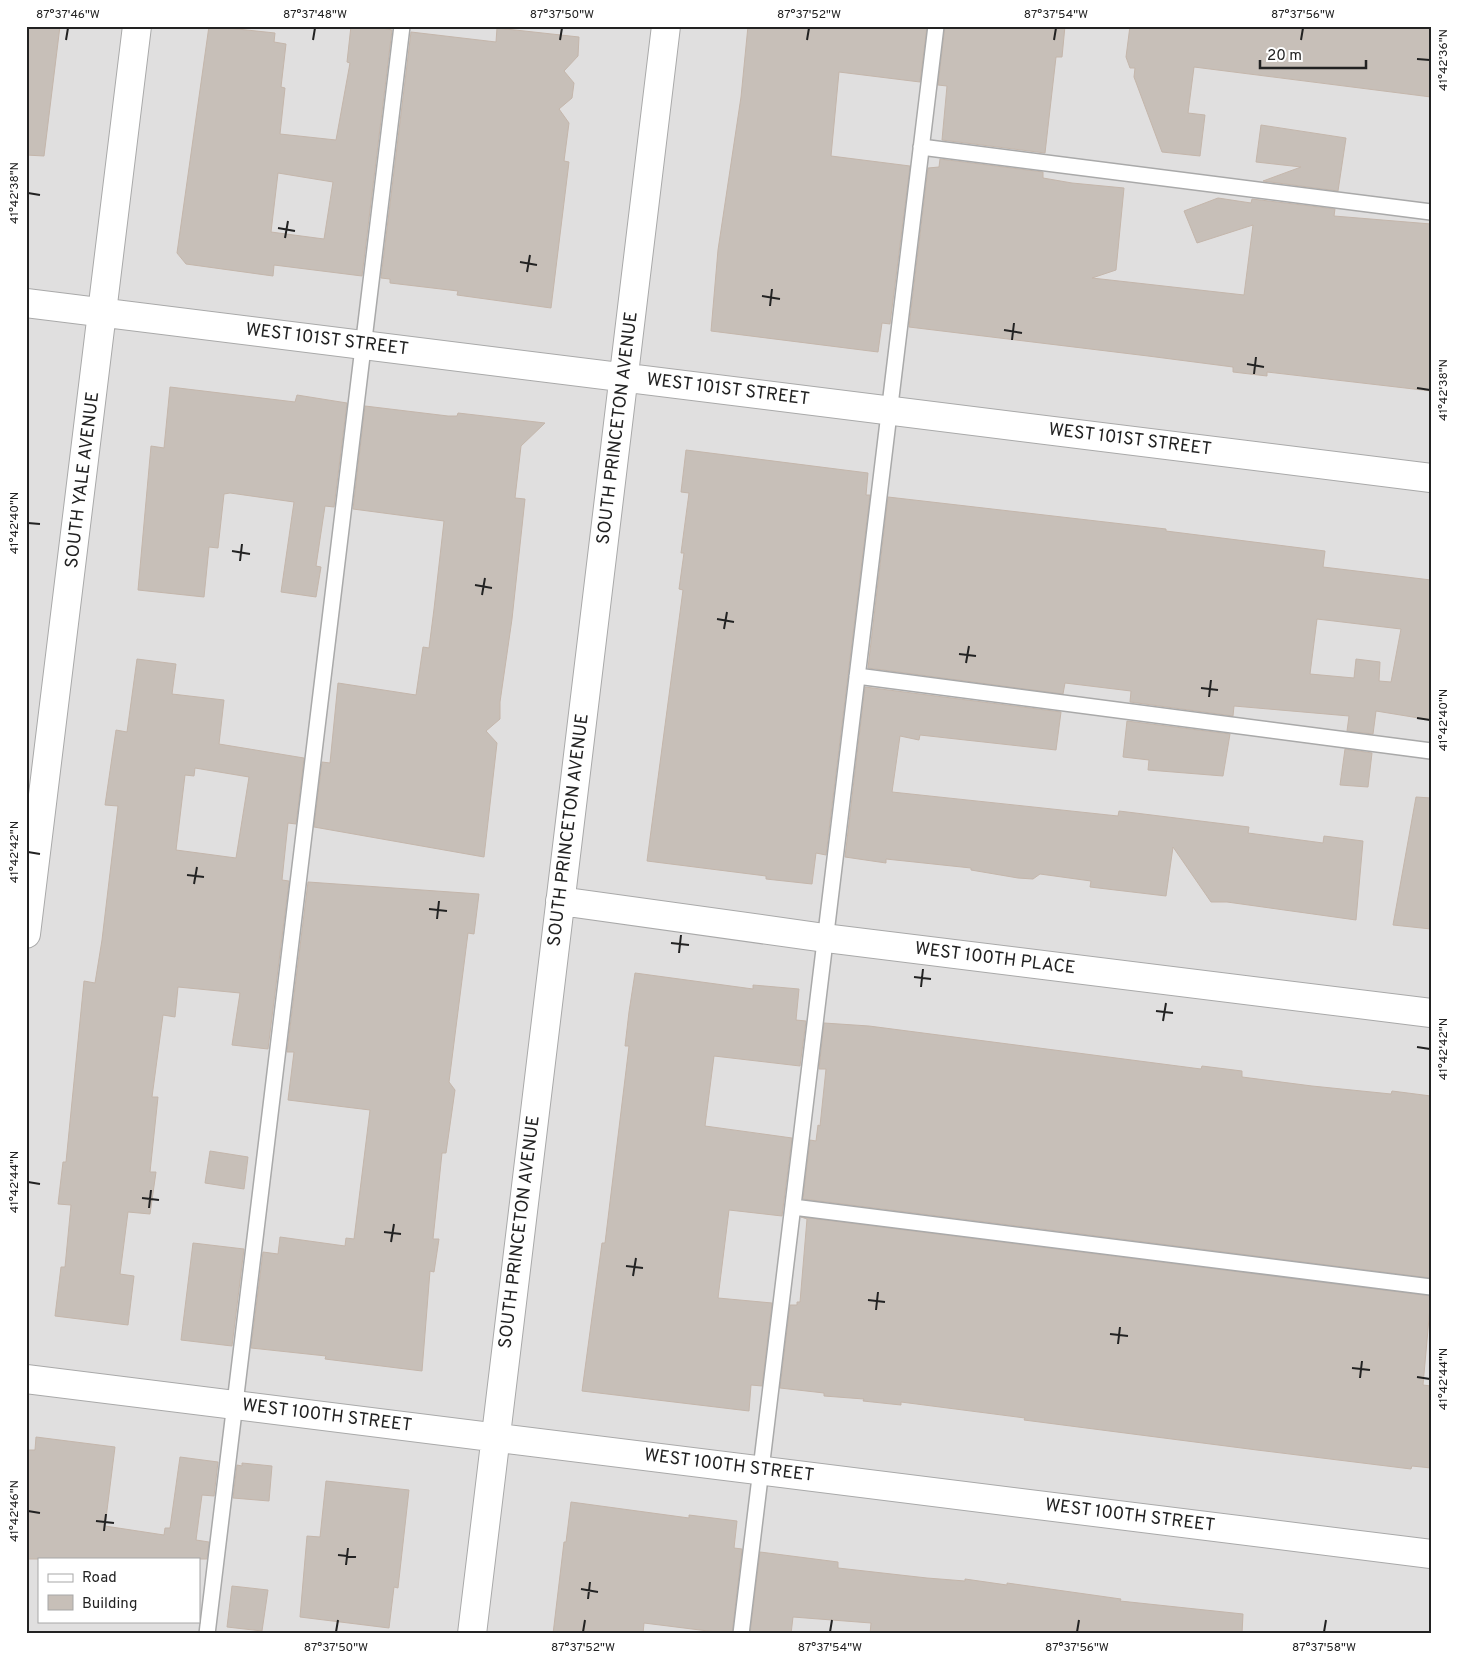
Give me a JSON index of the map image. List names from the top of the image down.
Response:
{
  "streets": {
    "street": [
      "WEST 101ST STREET",
      "SOUTH PRINCETON AVENUE",
      "SOUTH YALE AVENUE",
      "WEST 100TH PLACE",
      "WEST 100TH STREET"
    ]
  },
  "crossings": [
    ["WEST 101ST STREET", "SOUTH PRINCETON AVENUE"],
    ["WEST 101ST STREET", "SOUTH YALE AVENUE"],
    ["SOUTH PRINCETON AVENUE", "WEST 100TH PLACE"],
    ["SOUTH PRINCETON AVENUE", "WEST 100TH STREET"]
  ],
  "legend": ["Road", "Building"],
  "scale_bar": "20 m",
  "coordinates": [
    "87°37'46\"W",
    "87°37'48\"W",
    "87°37'50\"W",
    "87°37'52\"W",
    "87°37'54\"W",
    "87°37'56\"W",
    "41°42'36\"N",
    "41°42'38\"N",
    "41°42'40\"N",
    "41°42'42\"N",
    "41°42'44\"N",
    "41°42'46\"N",
    "87°37'58\"W"
  ]
}
